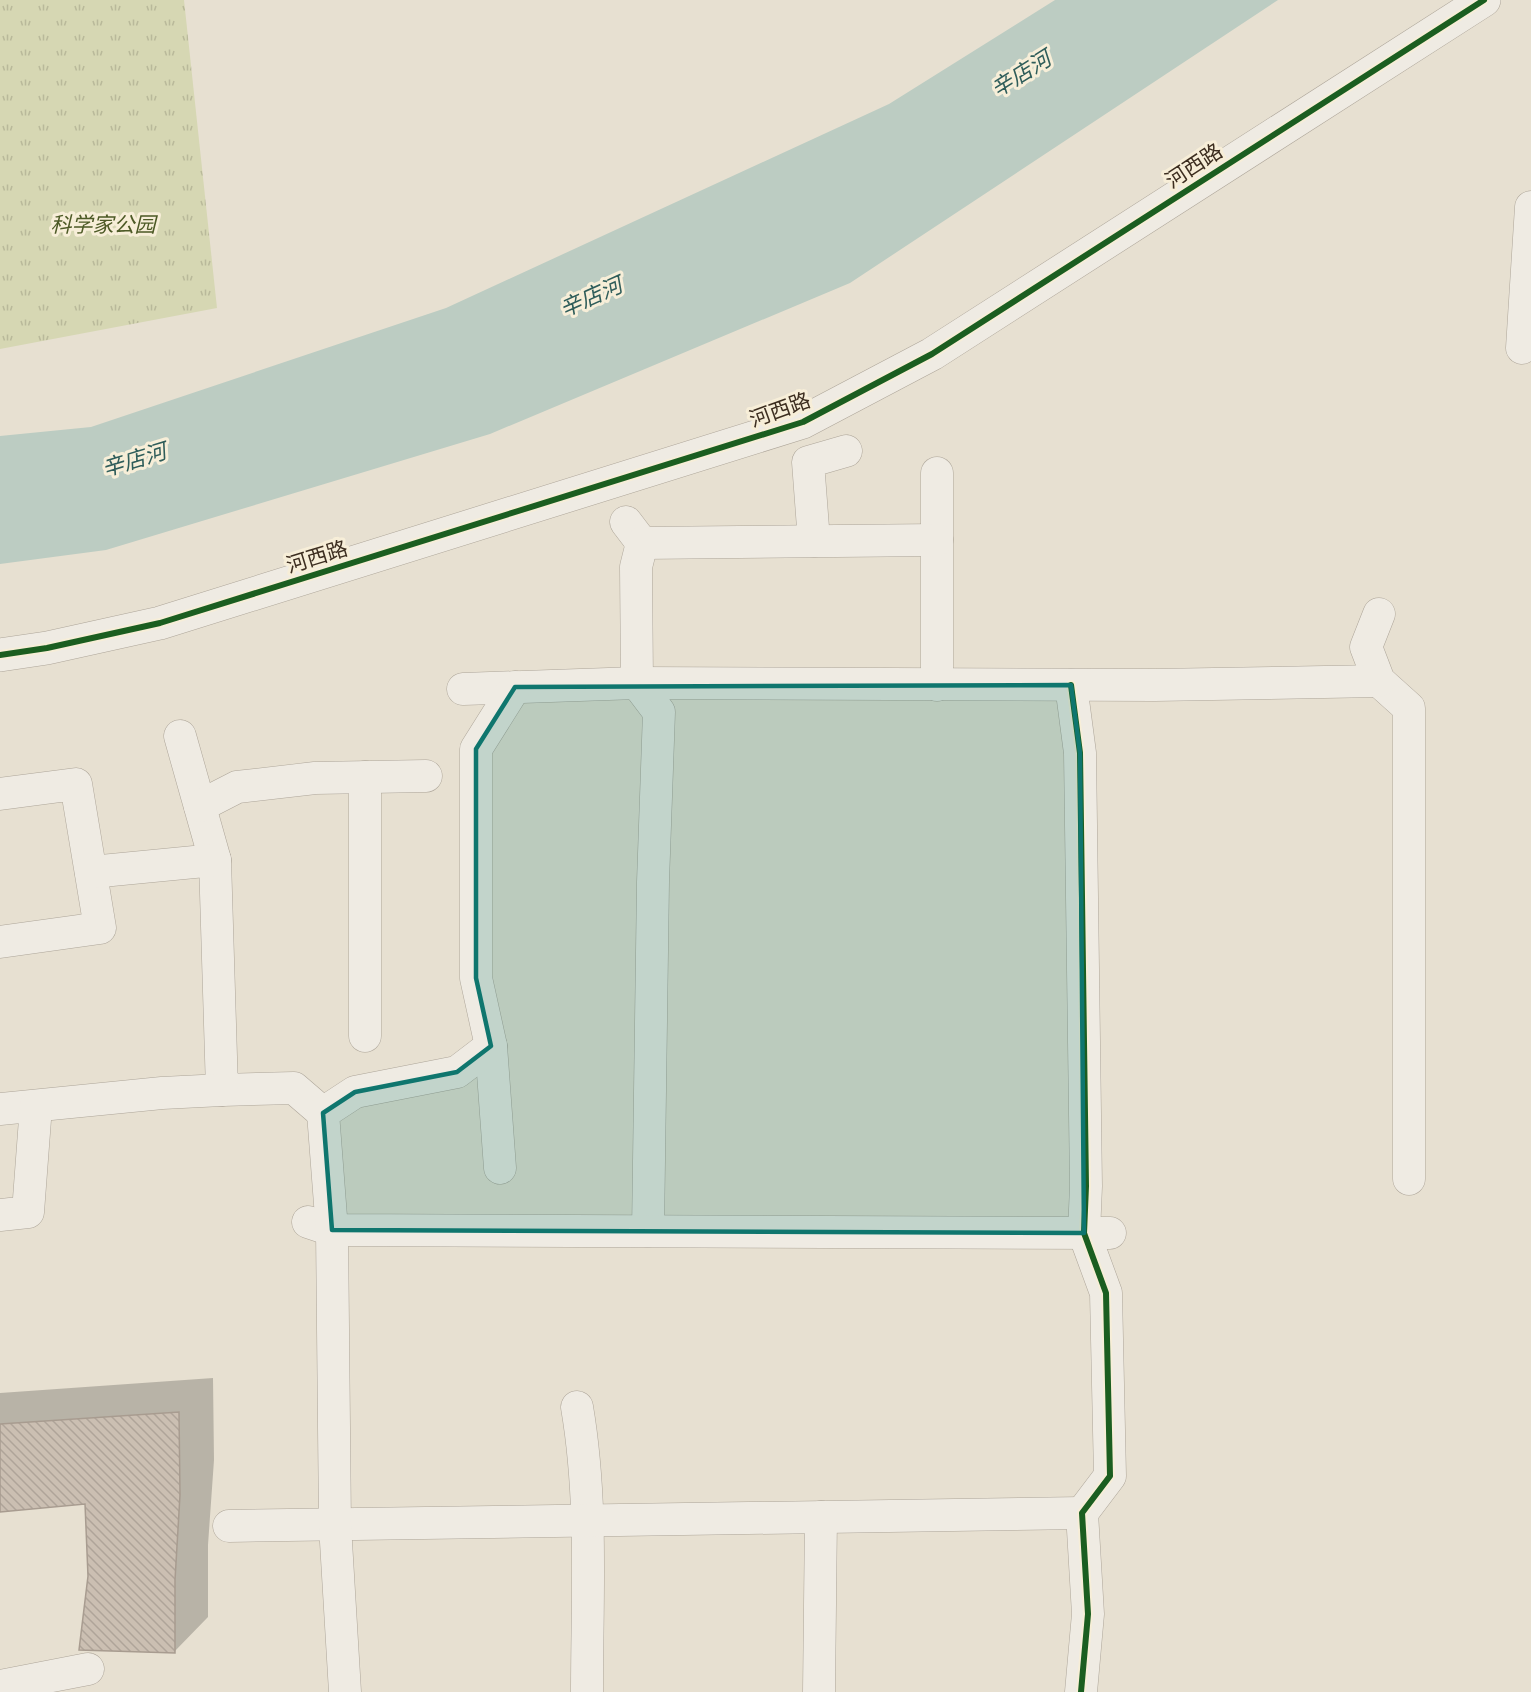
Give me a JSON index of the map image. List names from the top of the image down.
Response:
{
  "streets": {
    "street": ["河西路"]
  },
  "water": ["辛店河"],
  "parks": ["科学家公园"]
}
